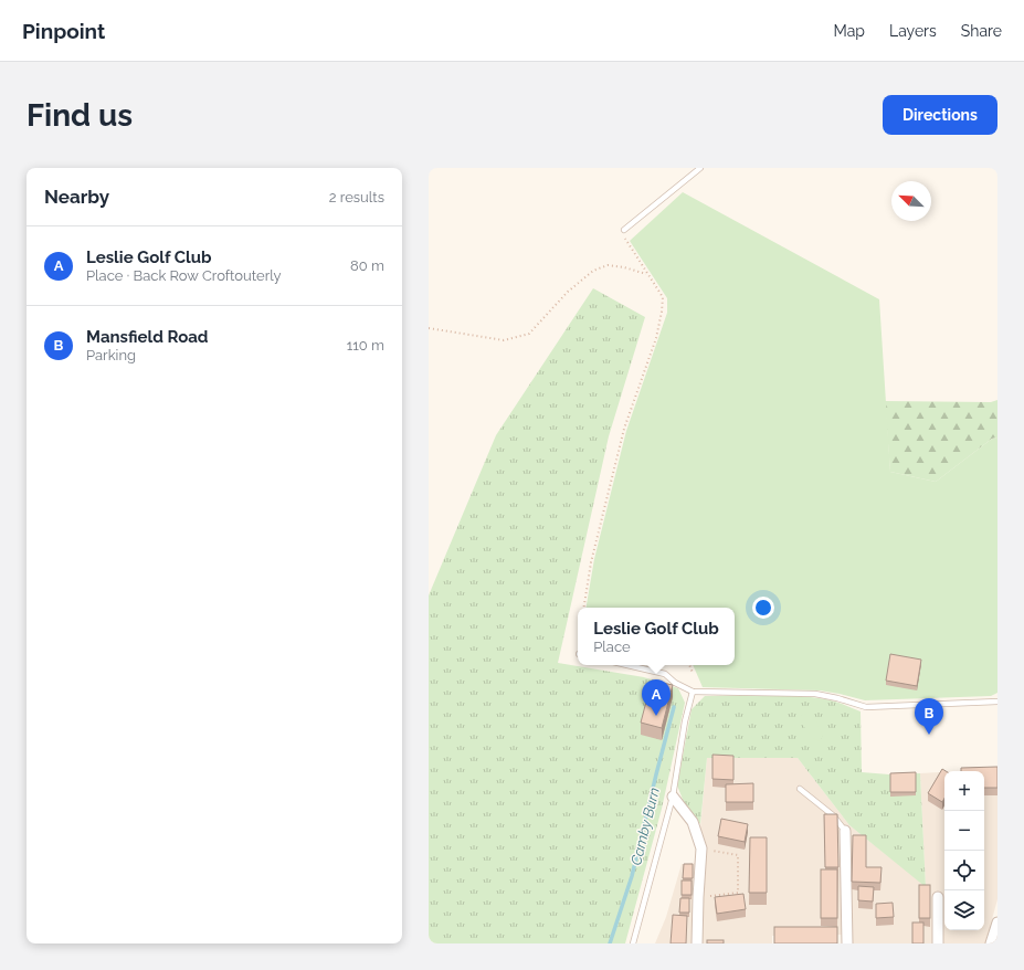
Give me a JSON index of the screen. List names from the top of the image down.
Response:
{
  "water": ["Camby Burn"],
  "north": "top left",
  "page": {
    "header": "Pinpoint",
    "nav": ["Map", "Layers", "Share"],
    "buttons": "Directions",
    "title": "Find us",
    "heading": ["Nearby", "2 results"],
    "list": [
      {
        "mark": "A",
        "name": "Leslie Golf Club",
        "note": "Place · Back Row Croftouterly",
        "value": "80 m"
      },
      {
        "mark": "B",
        "name": "Mansfield Road",
        "note": "Parking",
        "value": "110 m"
      }
    ],
    "popup": ["Leslie Golf Club", "Place"],
    "pins": ["A", "B"],
    "map_buttons": ["+", "−"]
  }
}
